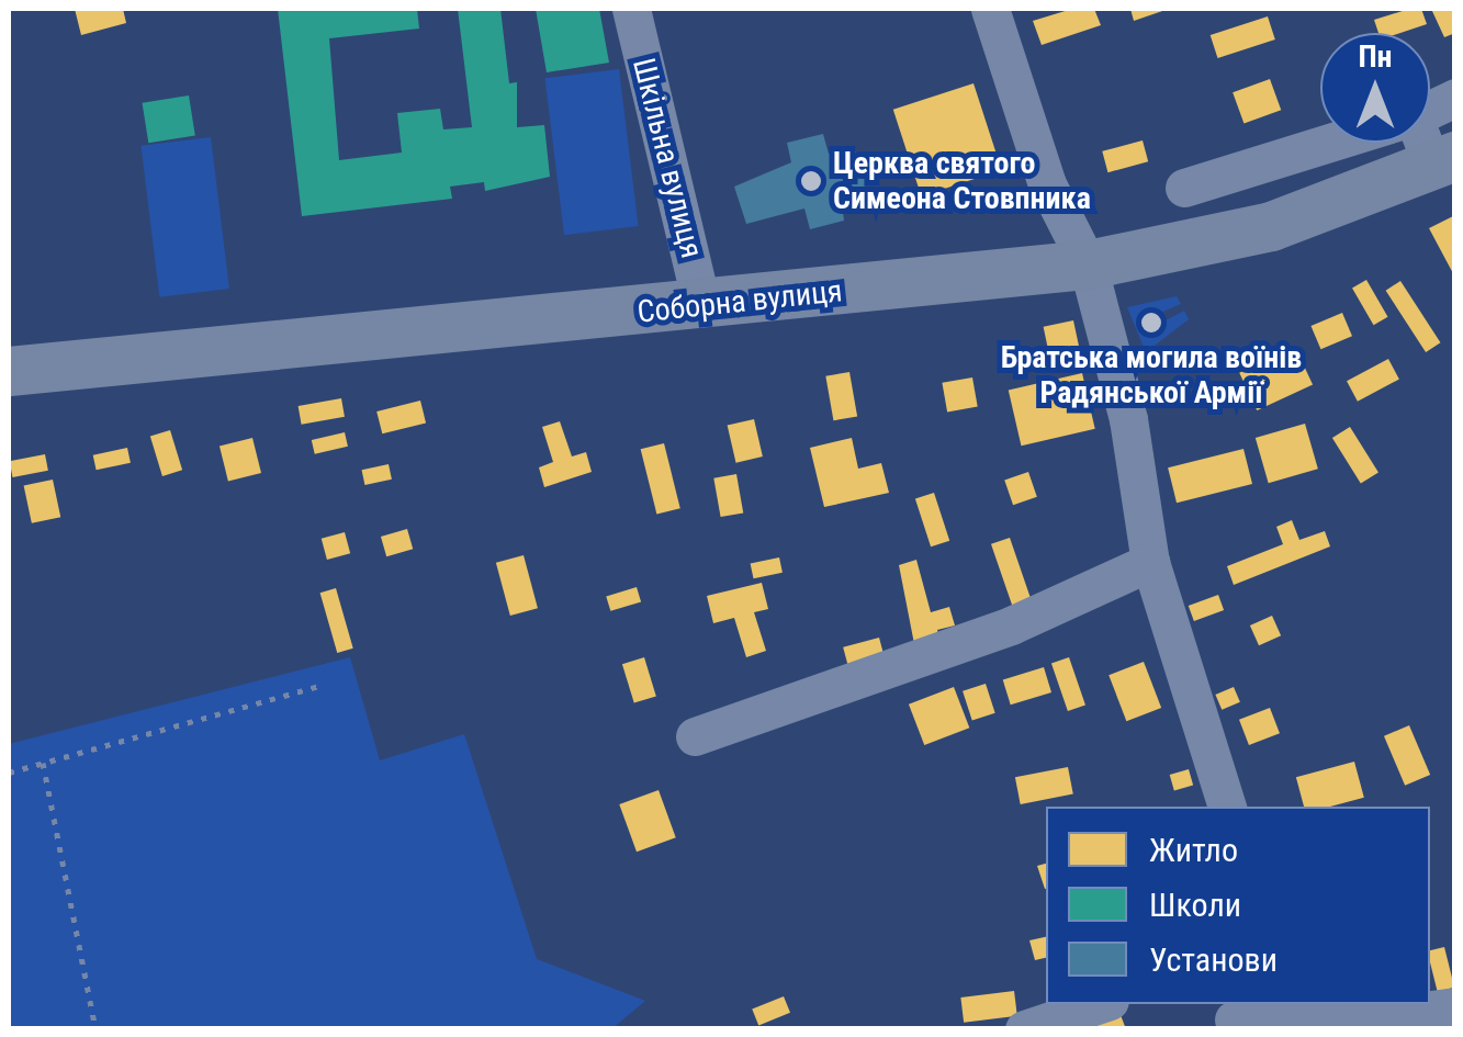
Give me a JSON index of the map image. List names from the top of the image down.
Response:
{
  "streets": {
    "main road": ["Соборна вулиця"],
    "street": ["Шкільна вулиця"]
  },
  "crossings": [
    ["Шкільна вулиця", "Соборна вулиця"]
  ],
  "places": ["Церква святого Симеона Стовпника", "Братська могила воїнів Радянської Армії"],
  "legend": ["Житло", "Школи", "Установи"],
  "north": "top"
}
